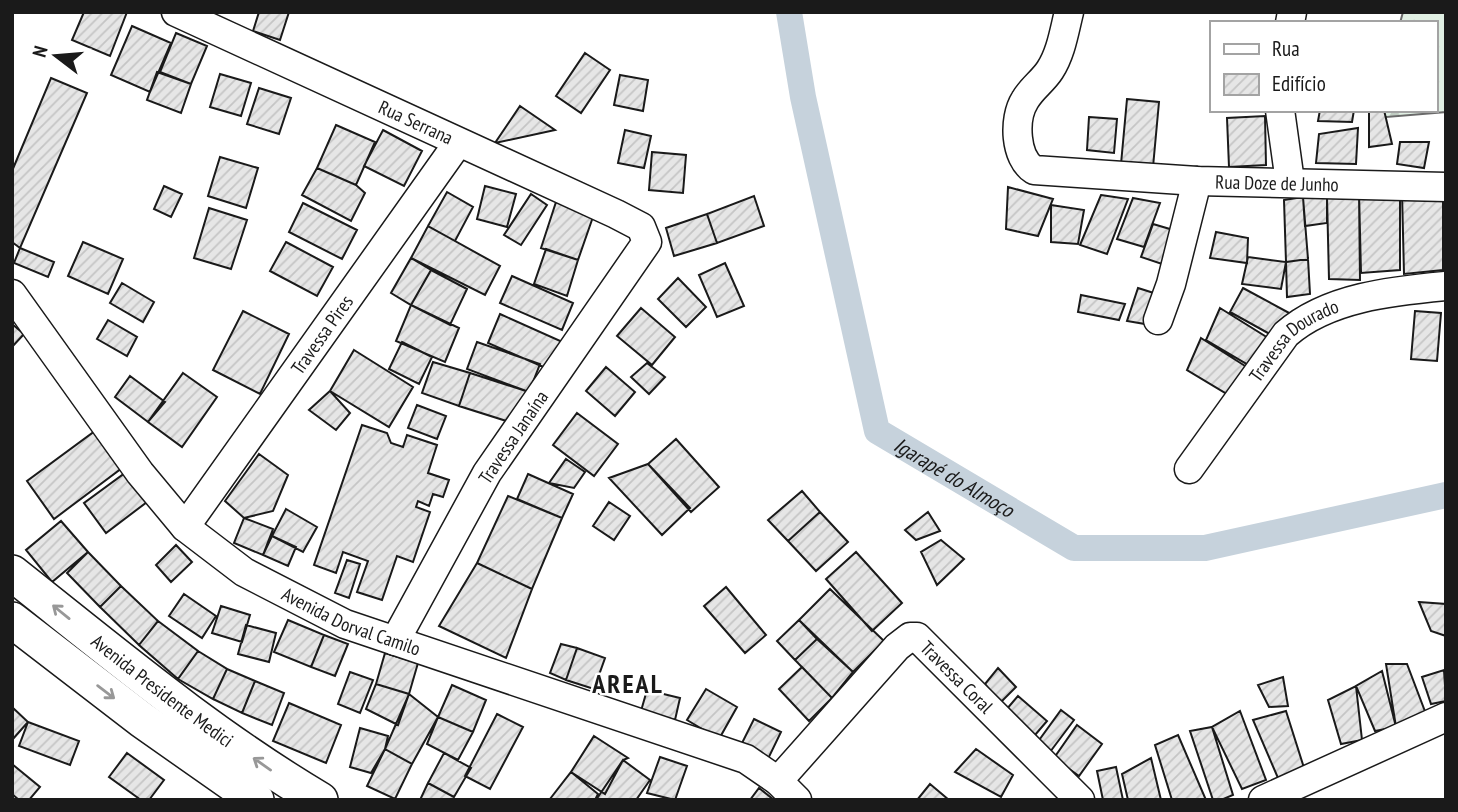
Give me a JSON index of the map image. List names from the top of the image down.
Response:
{
  "streets": {
    "main road": ["Avenida Presidente Medici"],
    "street": [
      "Rua Serrana",
      "Rua Doze de Junho",
      "Travessa Pires",
      "Travessa Dourado",
      "Travessa Janaína",
      "Avenida Dorval Camilo",
      "Travessa Coral"
    ]
  },
  "crossings": [
    ["Rua Serrana", "Travessa Pires"],
    ["Rua Serrana", "Travessa Janaína"],
    ["Travessa Pires", "Avenida Dorval Camilo"],
    ["Travessa Janaína", "Avenida Dorval Camilo"],
    ["Avenida Dorval Camilo", "Travessa Coral"]
  ],
  "districts": ["AREAL"],
  "water": ["Igarapé do Almoço"],
  "legend": ["Rua", "Edifício"],
  "north": "left"
}
